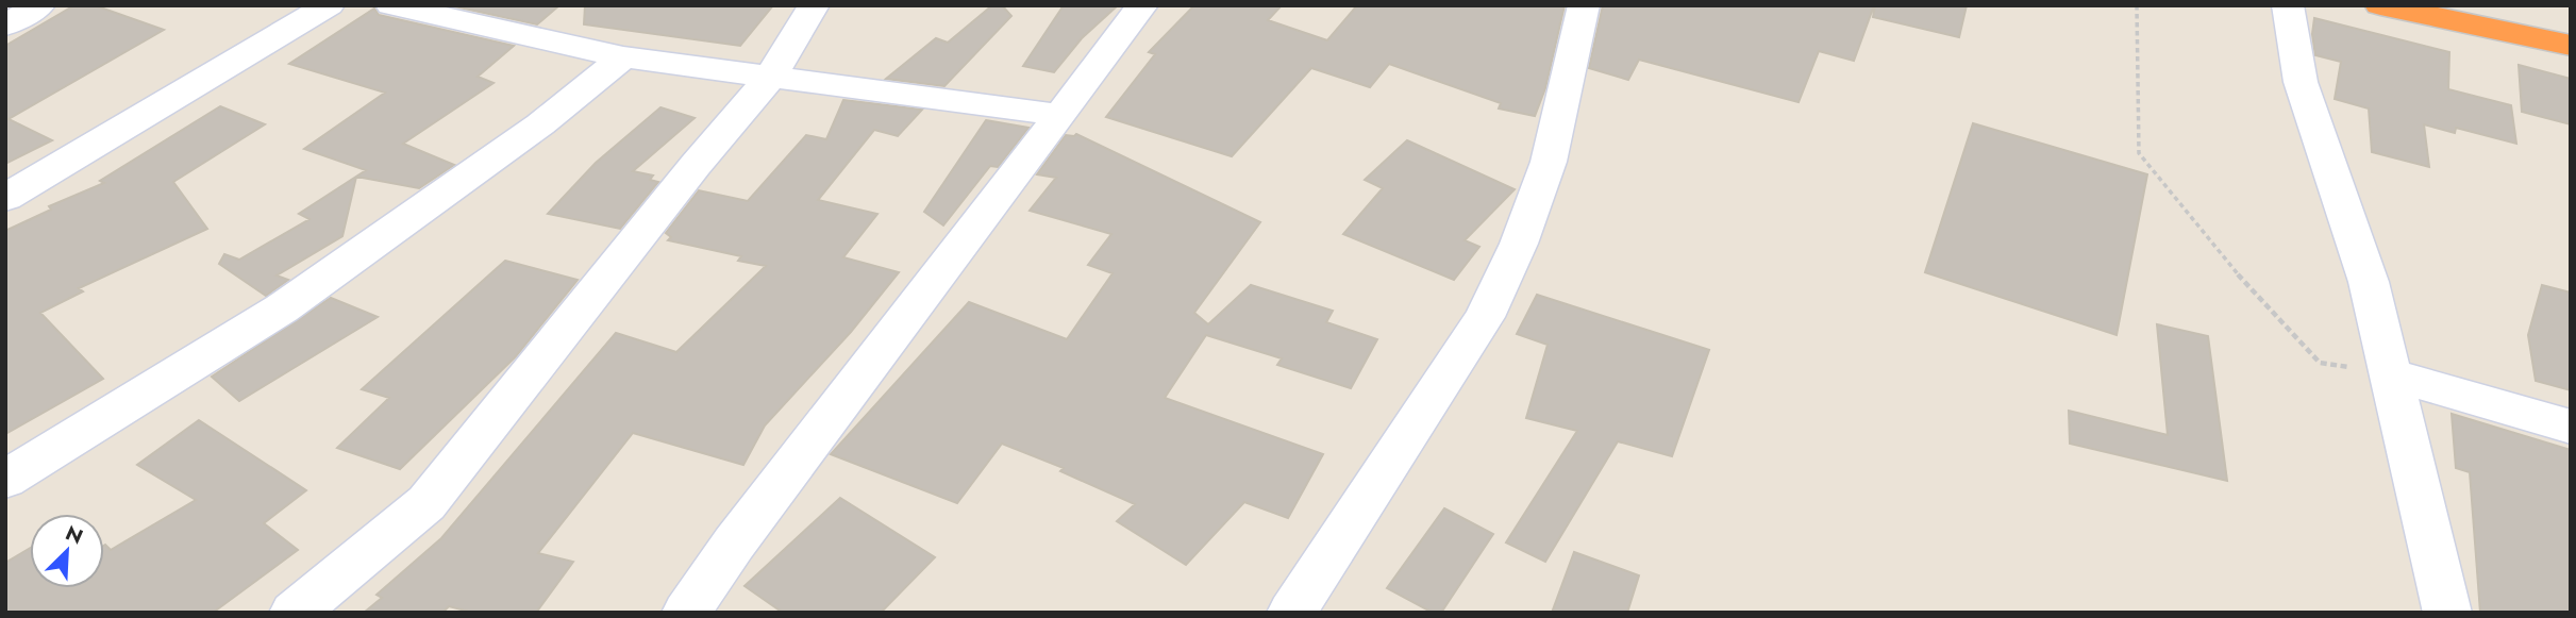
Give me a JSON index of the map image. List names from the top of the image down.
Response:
{
  "north": "top right"
}
